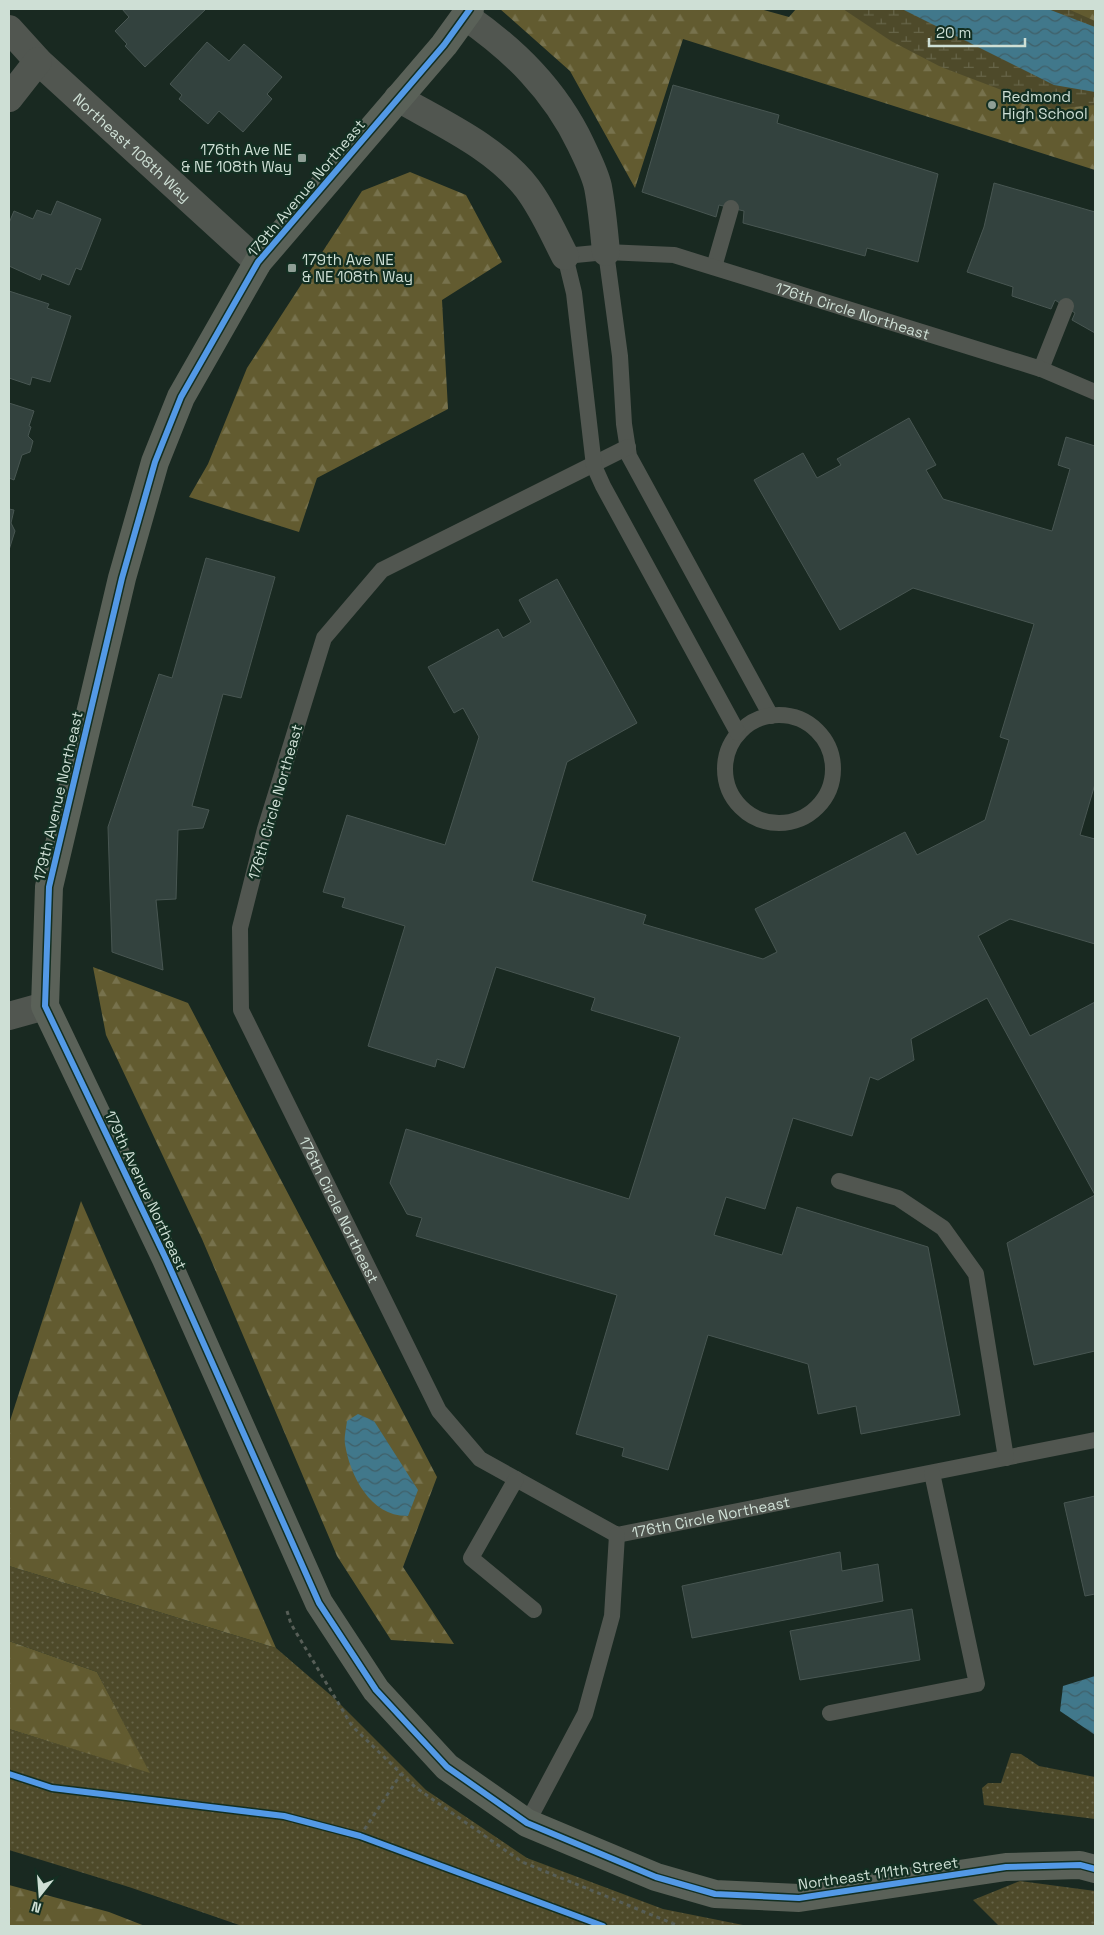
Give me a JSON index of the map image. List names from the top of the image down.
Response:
{
  "streets": {
    "street": ["Northeast 108th Way", "179th Avenue Northeast", "Northeast 111th Street"],
    "lane": ["176th Circle Northeast"]
  },
  "crossings": [
    ["Northeast 108th Way", "179th Avenue Northeast"],
    ["179th Avenue Northeast", "Northeast 111th Street"]
  ],
  "places": {
    "other": ["Redmond High School"],
    "transit": ["176th Ave NE & NE 108th Way", "179th Ave NE & NE 108th Way"]
  },
  "scale_bar": "20 m",
  "north": "bottom"
}
